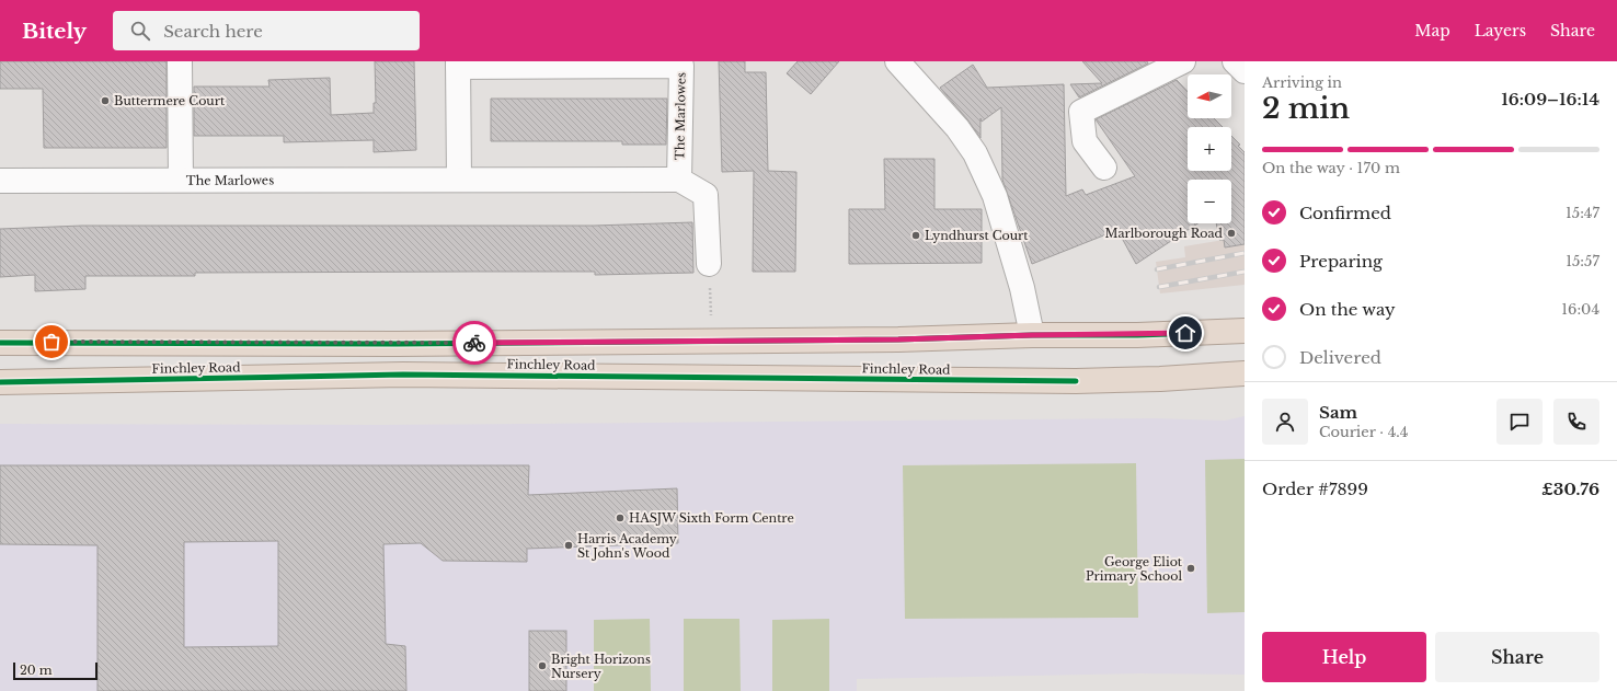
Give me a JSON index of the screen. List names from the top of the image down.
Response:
{
  "streets": {
    "highway": ["Finchley Road"],
    "street": ["The Marlowes"]
  },
  "places": [
    "Buttermere Court",
    "Marlborough Road",
    "Lyndhurst Court",
    "HASJW Sixth Form Centre",
    "Harris Academy St John's Wood",
    "George Eliot Primary School",
    "Bright Horizons Nursery"
  ],
  "scale_bar": "20 m",
  "north": "left",
  "page": {
    "header": "Bitely",
    "search": "Search here",
    "nav": ["Map", "Layers", "Share"],
    "heading": ["2 min", "Arriving in", "16:09–16:14"],
    "panel": [
      "Sam",
      "Courier · 4.4",
      "Order #7899",
      "£30.76"
    ],
    "map_buttons": ["+", "−"],
    "bar": "On the way · 170 m",
    "list": [
      ["Confirmed", "15:47"],
      ["Preparing", "15:57"],
      ["On the way", "16:04"],
      "Delivered"
    ],
    "buttons": ["Help", "Share"],
    "scale": "20 m"
  }
}
